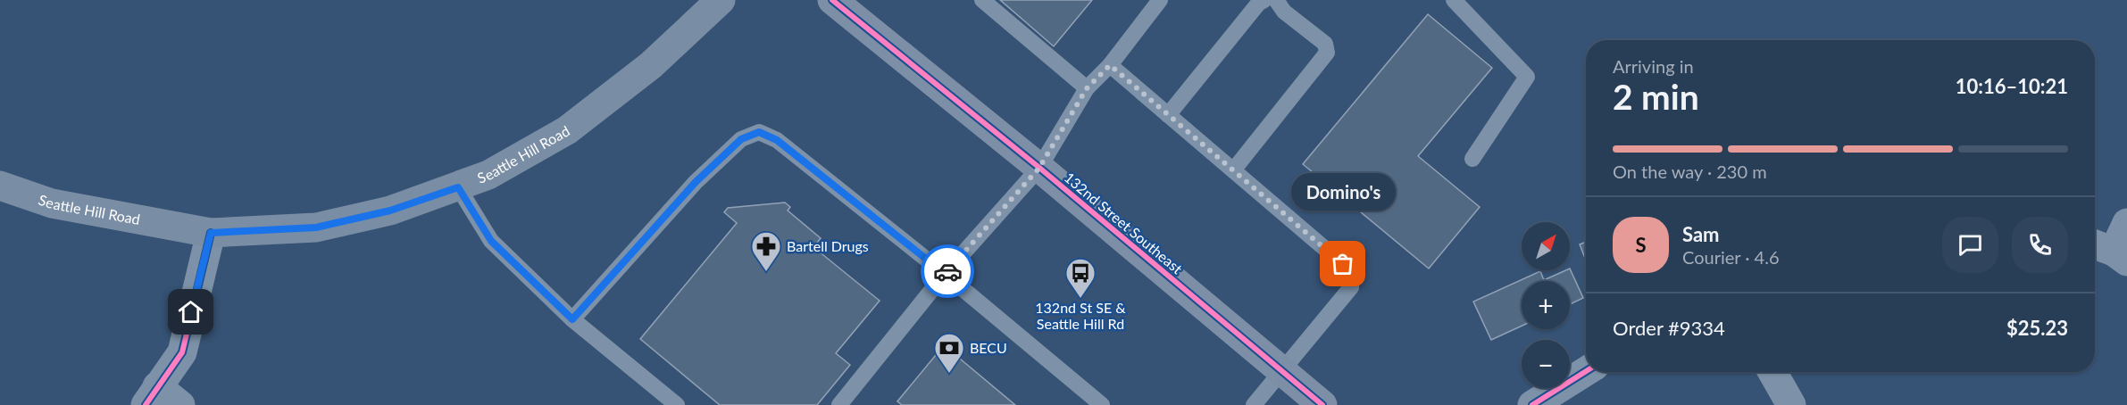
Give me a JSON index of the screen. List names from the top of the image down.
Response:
{
  "streets": {
    "main road": ["Seattle Hill Road", "132nd Street Southeast"]
  },
  "places": {
    "other": ["Domino's"],
    "pharmacy": ["Bartell Drugs"],
    "bus stop": ["132nd St SE & Seattle Hill Rd"],
    "bank": ["BECU"]
  },
  "north": "top right",
  "page": {
    "heading": ["2 min", "Arriving in", "10:16–10:21"],
    "panel": [
      "Sam",
      "Courier · 4.6",
      "Order #9334",
      "$25.23"
    ],
    "bar": "On the way · 230 m",
    "bubble": "Domino's",
    "round": "S",
    "map_buttons": ["+", "−"]
  }
}
